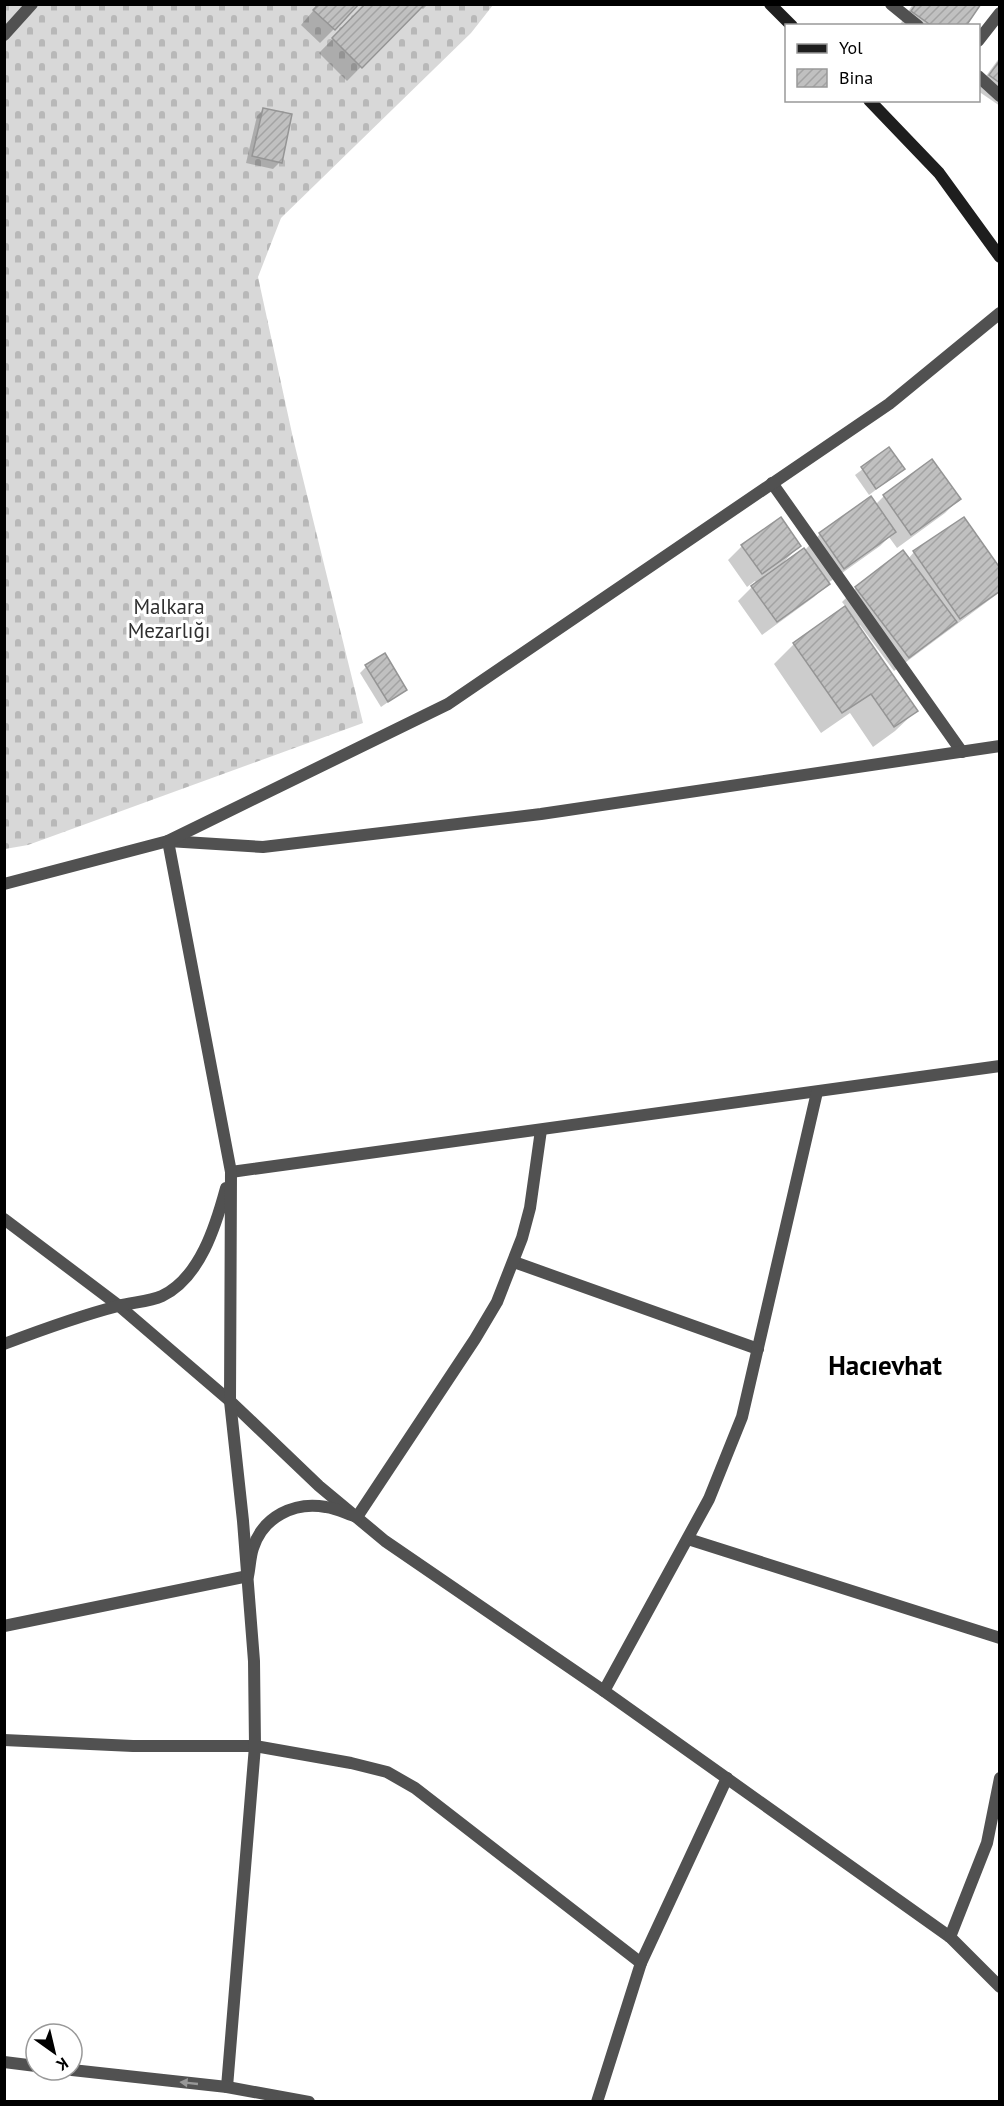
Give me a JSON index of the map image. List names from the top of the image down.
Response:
{
  "districts": ["Hacıevhat"],
  "parks": ["Malkara Mezarlığı"],
  "legend": ["Yol", "Bina"],
  "north": "bottom right"
}
